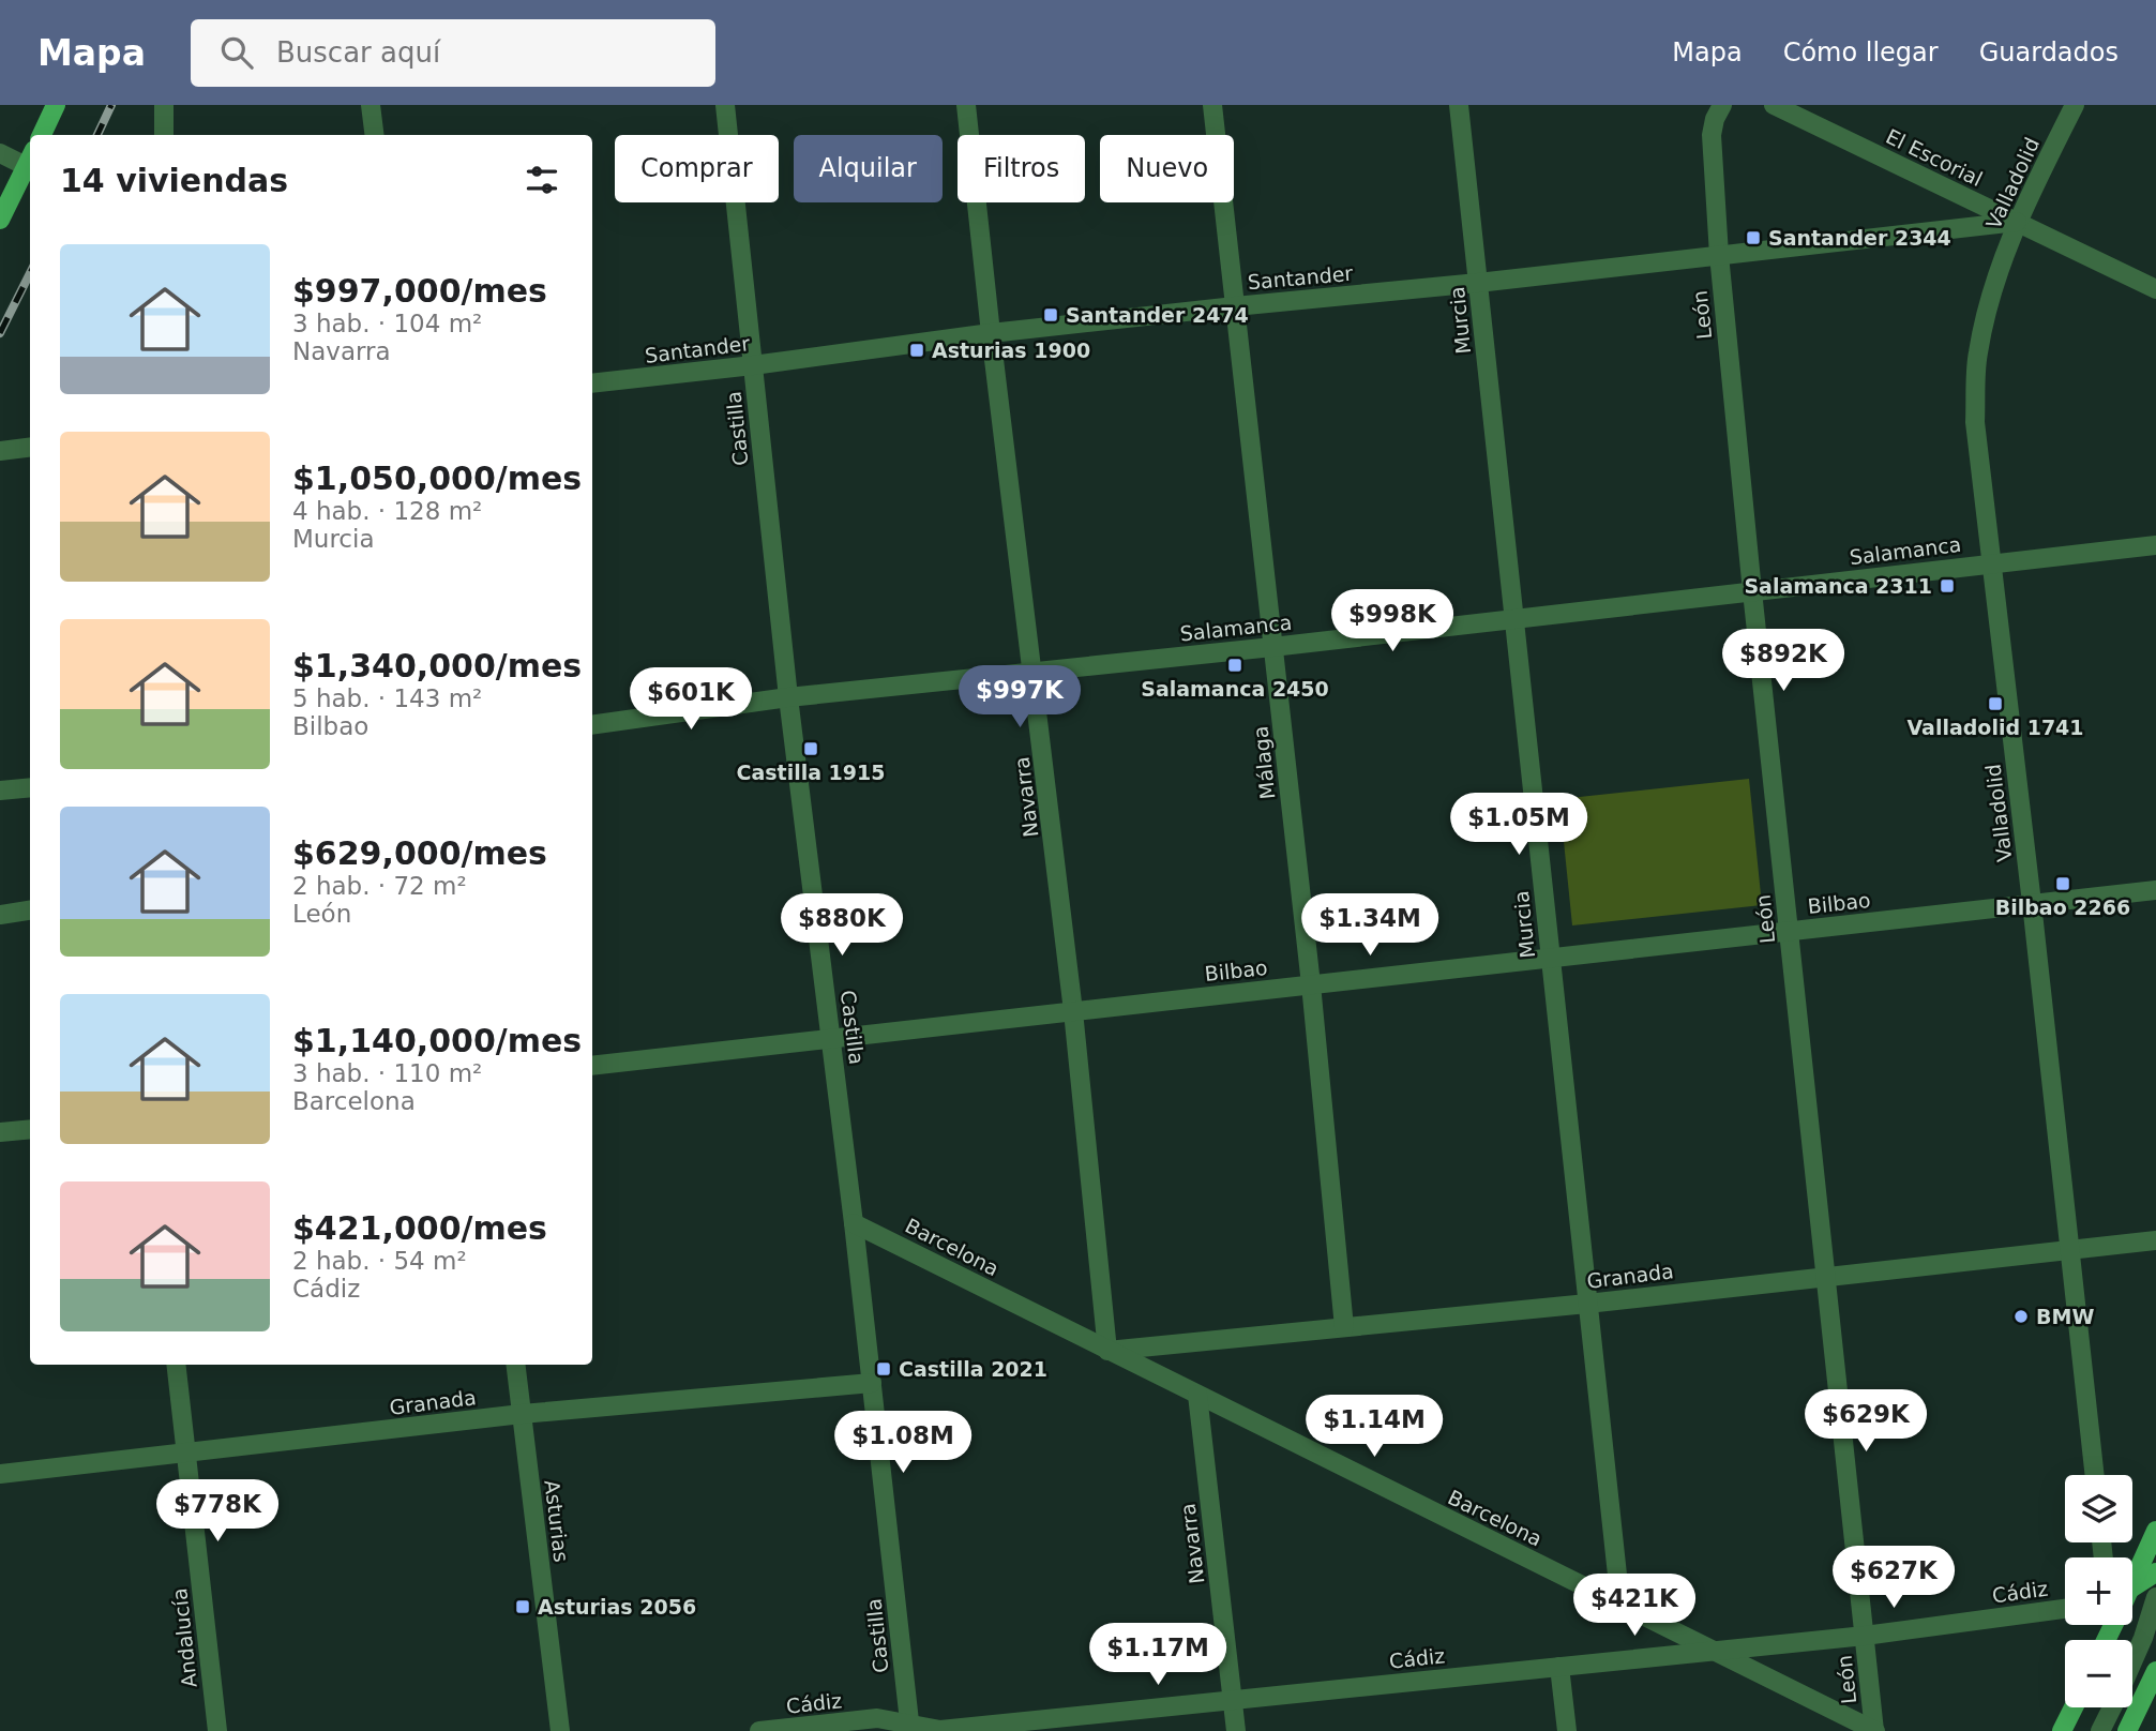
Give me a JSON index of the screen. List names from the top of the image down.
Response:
{
  "streets": {
    "street": [
      "El Escorial",
      "Valladolid",
      "Santander",
      "León",
      "Murcia",
      "Castilla",
      "Salamanca",
      "Málaga",
      "Navarra",
      "Bilbao",
      "Barcelona",
      "Granada",
      "Asturias",
      "Cádiz",
      "Andalucía"
    ]
  },
  "crossings": [
    ["El Escorial", "Valladolid"],
    ["El Escorial", "Santander"],
    ["Valladolid", "Santander"],
    ["Valladolid", "Salamanca"],
    ["Valladolid", "Bilbao"],
    ["Valladolid", "Granada"],
    ["Santander", "León"],
    ["Santander", "Murcia"],
    ["Santander", "Castilla"],
    ["Santander", "Málaga"],
    ["Santander", "Navarra"],
    ["León", "Salamanca"],
    ["León", "Bilbao"],
    ["León", "Barcelona"],
    ["León", "Granada"],
    ["León", "Cádiz"],
    ["Murcia", "Salamanca"],
    ["Murcia", "Bilbao"],
    ["Murcia", "Barcelona"],
    ["Murcia", "Granada"],
    ["Castilla", "Salamanca"],
    ["Castilla", "Bilbao"],
    ["Castilla", "Barcelona"],
    ["Castilla", "Granada"],
    ["Castilla", "Cádiz"],
    ["Salamanca", "Málaga"],
    ["Salamanca", "Navarra"],
    ["Málaga", "Bilbao"],
    ["Málaga", "Granada"],
    ["Navarra", "Bilbao"],
    ["Navarra", "Barcelona"],
    ["Navarra", "Granada"],
    ["Navarra", "Cádiz"],
    ["Barcelona", "Granada"],
    ["Barcelona", "Cádiz"],
    ["Granada", "Asturias"],
    ["Granada", "Andalucía"]
  ],
  "places": {
    "transit": [
      "Santander 2344",
      "Santander 2474",
      "Asturias 1900",
      "Salamanca 2311",
      "Salamanca 2450",
      "Valladolid 1741",
      "Castilla 1915",
      "Bilbao 2266",
      "Castilla 2021",
      "Asturias 2056"
    ],
    "other": ["BMW"]
  },
  "page": {
    "header": "Mapa",
    "search": "Buscar aquí",
    "nav": ["Mapa", "Cómo llegar", "Guardados"],
    "chip": [
      "Comprar",
      "Alquilar",
      "Filtros",
      "Nuevo"
    ],
    "heading": "14 viviendas",
    "list": [
      {
        "name": "$997,000/mes",
        "note": "3 hab. · 104 m² · Navarra"
      },
      {
        "name": "$1,050,000/mes",
        "note": "4 hab. · 128 m² · Murcia"
      },
      {
        "name": "$1,340,000/mes",
        "note": "5 hab. · 143 m² · Bilbao"
      },
      {
        "name": "$629,000/mes",
        "note": "2 hab. · 72 m² · León"
      },
      {
        "name": "$1,140,000/mes",
        "note": "3 hab. · 110 m² · Barcelona"
      },
      {
        "name": "$421,000/mes",
        "note": "2 hab. · 54 m² · Cádiz"
      }
    ],
    "price": [
      "$998K",
      "$892K",
      "$997K",
      "$601K",
      "$1.05M",
      "$880K",
      "$1.34M",
      "$629K",
      "$1.14M",
      "$1.08M",
      "$778K",
      "$627K",
      "$421K",
      "$1.17M"
    ],
    "map_buttons": ["+", "−"]
  }
}
